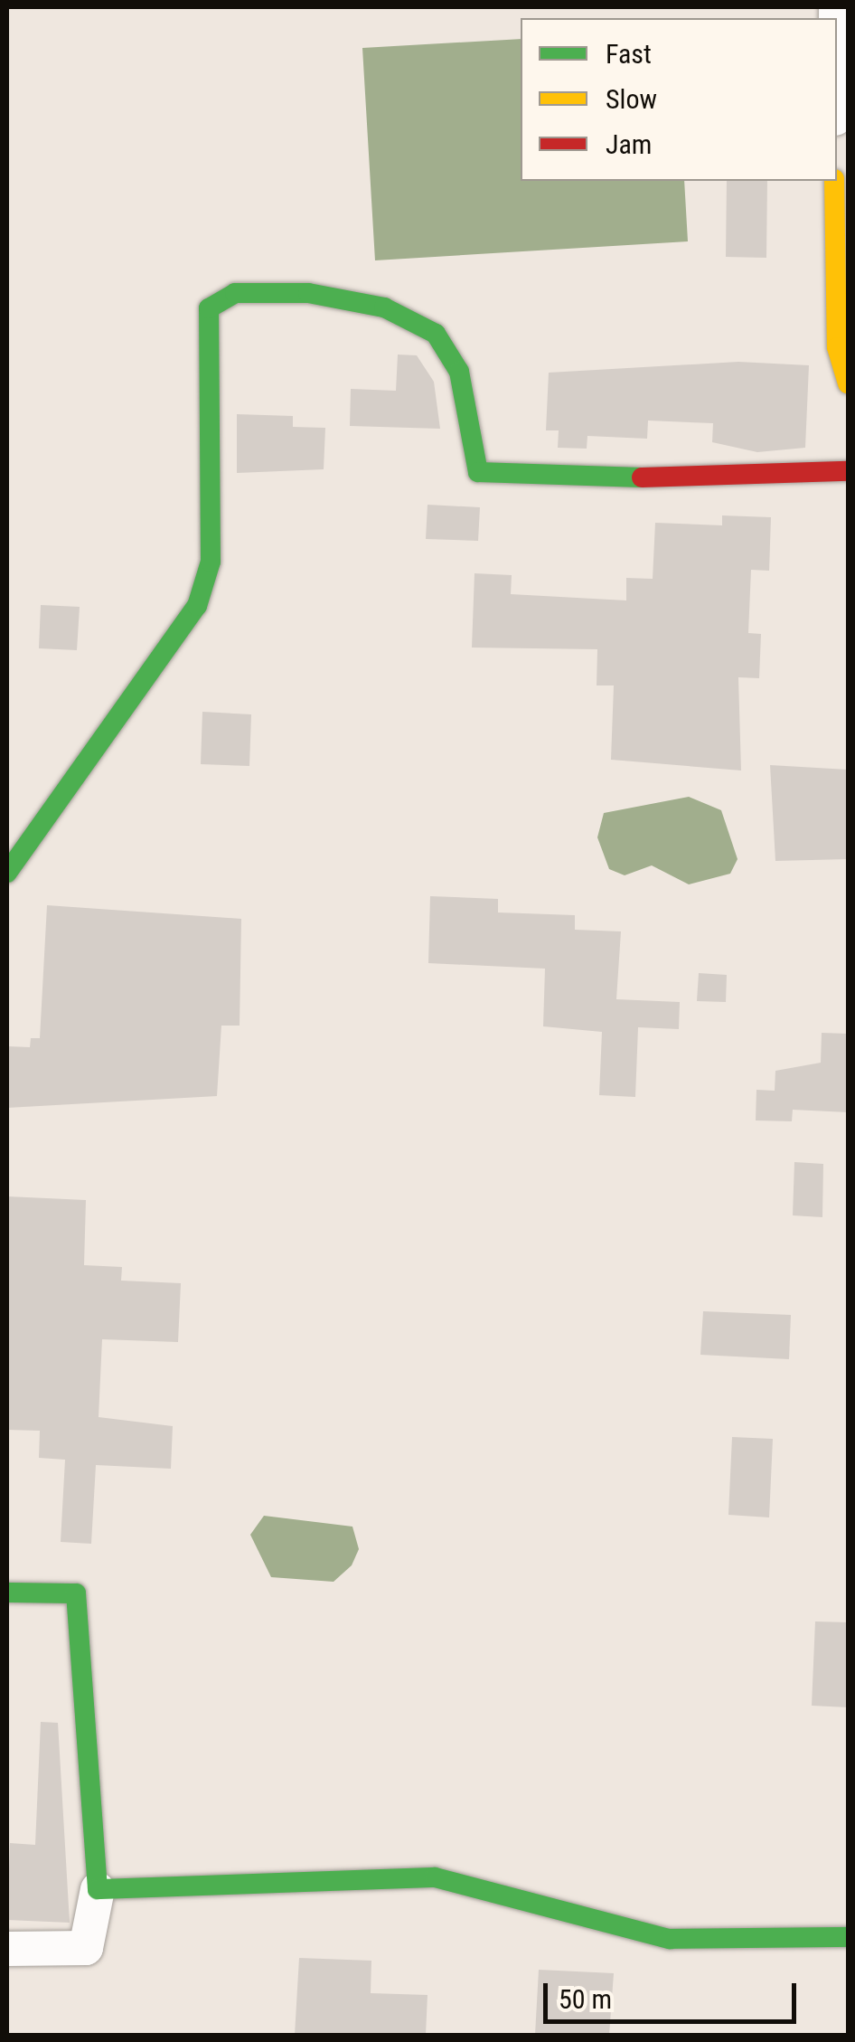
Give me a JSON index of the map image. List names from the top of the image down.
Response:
{
  "legend": ["Fast", "Slow", "Jam"],
  "scale_bar": "50 m"
}
